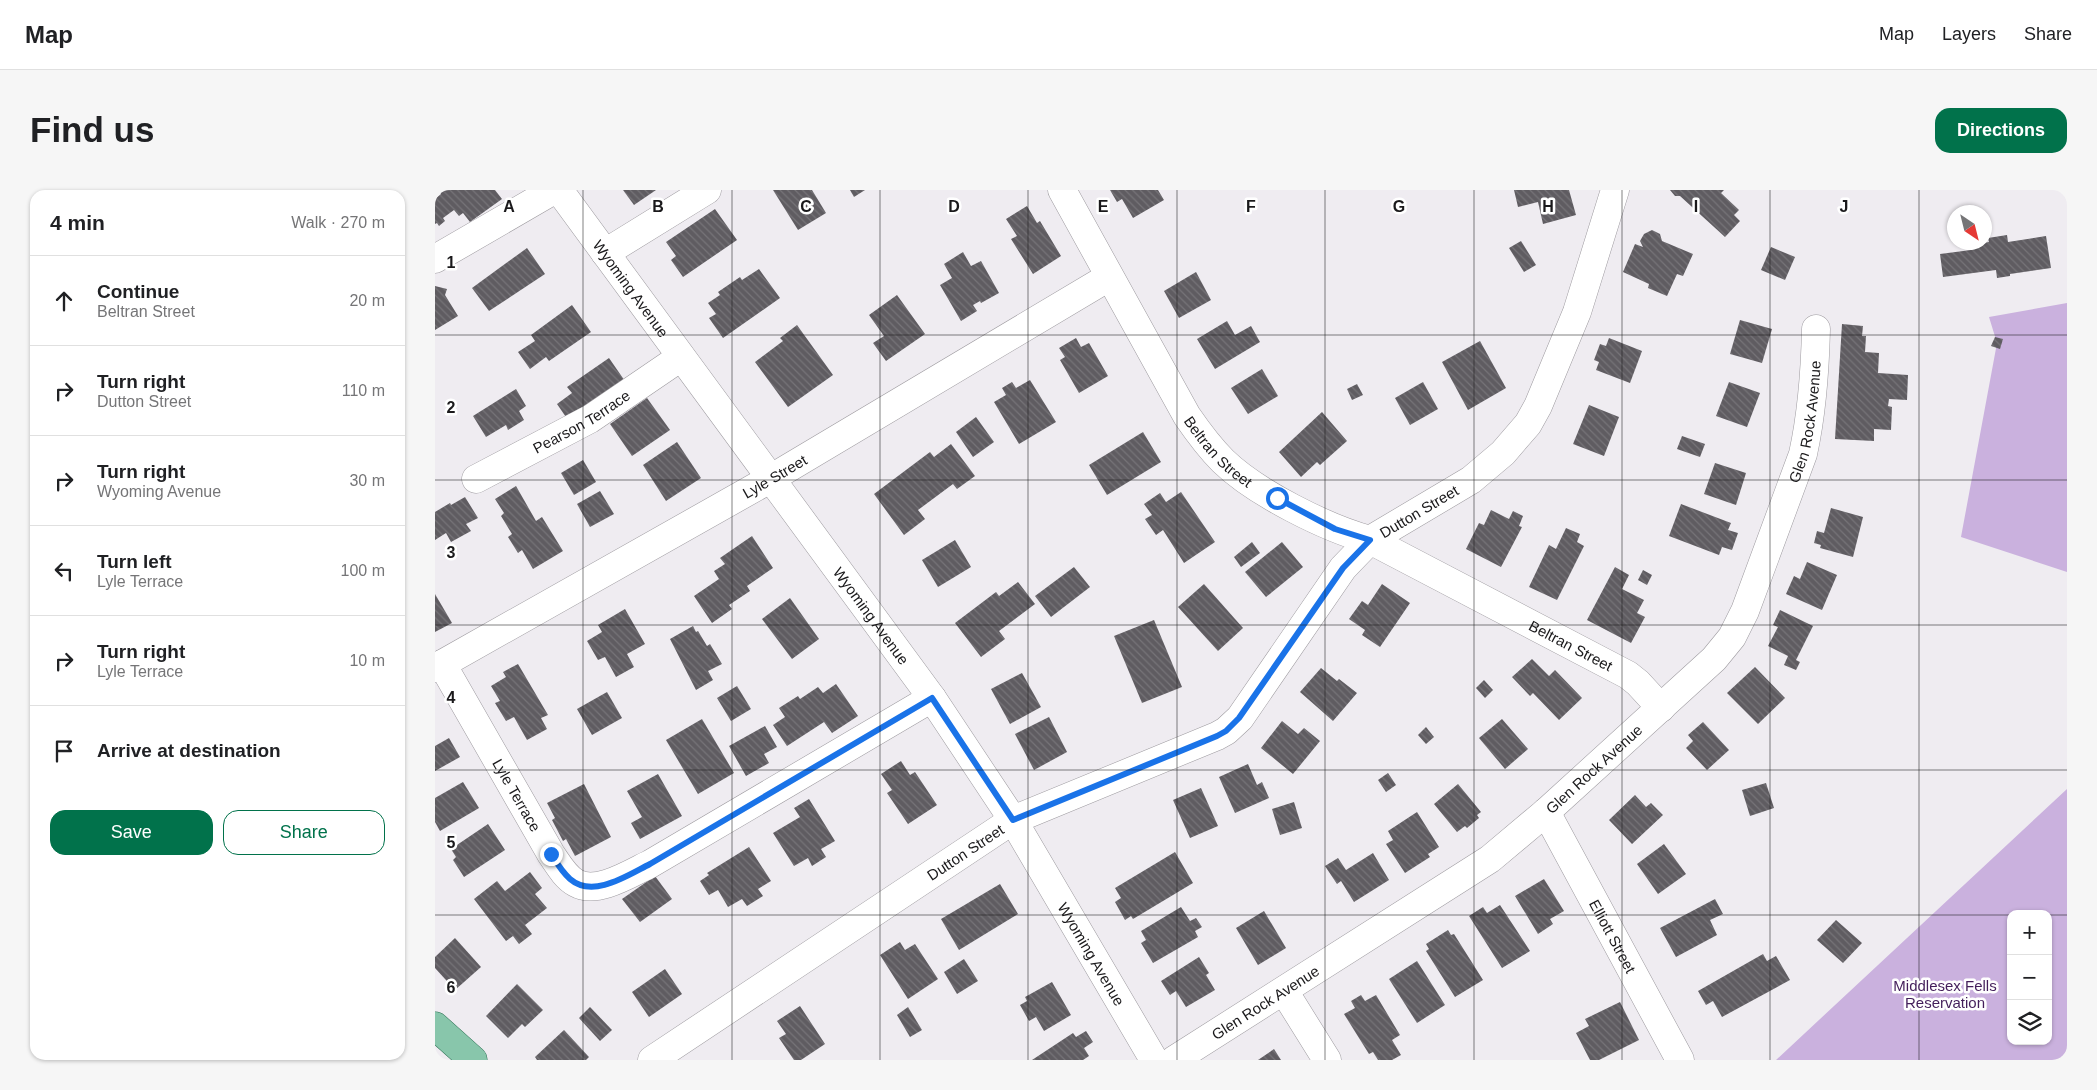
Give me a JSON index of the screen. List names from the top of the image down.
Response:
{
  "streets": {
    "street": [
      "Wyoming Avenue",
      "Glen Rock Avenue",
      "Pearson Terrace",
      "Beltran Street",
      "Lyle Street",
      "Dutton Street",
      "Lyle Terrace",
      "Elliott Street"
    ]
  },
  "crossings": [
    ["Wyoming Avenue", "Pearson Terrace"],
    ["Wyoming Avenue", "Lyle Street"],
    ["Wyoming Avenue", "Dutton Street"],
    ["Wyoming Avenue", "Lyle Terrace"],
    ["Glen Rock Avenue", "Beltran Street"],
    ["Glen Rock Avenue", "Elliott Street"],
    ["Beltran Street", "Lyle Street"],
    ["Beltran Street", "Dutton Street"],
    ["Lyle Street", "Lyle Terrace"]
  ],
  "parks": ["Middlesex Fells Reservation"],
  "north": "bottom right",
  "page": {
    "header": "Map",
    "nav": ["Map", "Layers", "Share"],
    "buttons": [
      "Directions",
      ["Save", "Share"]
    ],
    "title": "Find us",
    "heading": ["4 min", "Walk · 270 m"],
    "list": [
      ["Continue", "Beltran Street", "20 m"],
      ["Turn right", "Dutton Street", "110 m"],
      ["Turn right", "Wyoming Avenue", "30 m"],
      ["Turn left", "Lyle Terrace", "100 m"],
      ["Turn right", "Lyle Terrace", "10 m"],
      "Arrive at destination"
    ],
    "map_buttons": ["+", "−"]
  },
  "grid": {
    "columns": [
      "A",
      "B",
      "C",
      "D",
      "E",
      "F",
      "G",
      "H",
      "I",
      "J"
    ],
    "rows": [
      "1",
      "2",
      "3",
      "4",
      "5",
      "6"
    ]
  }
}
